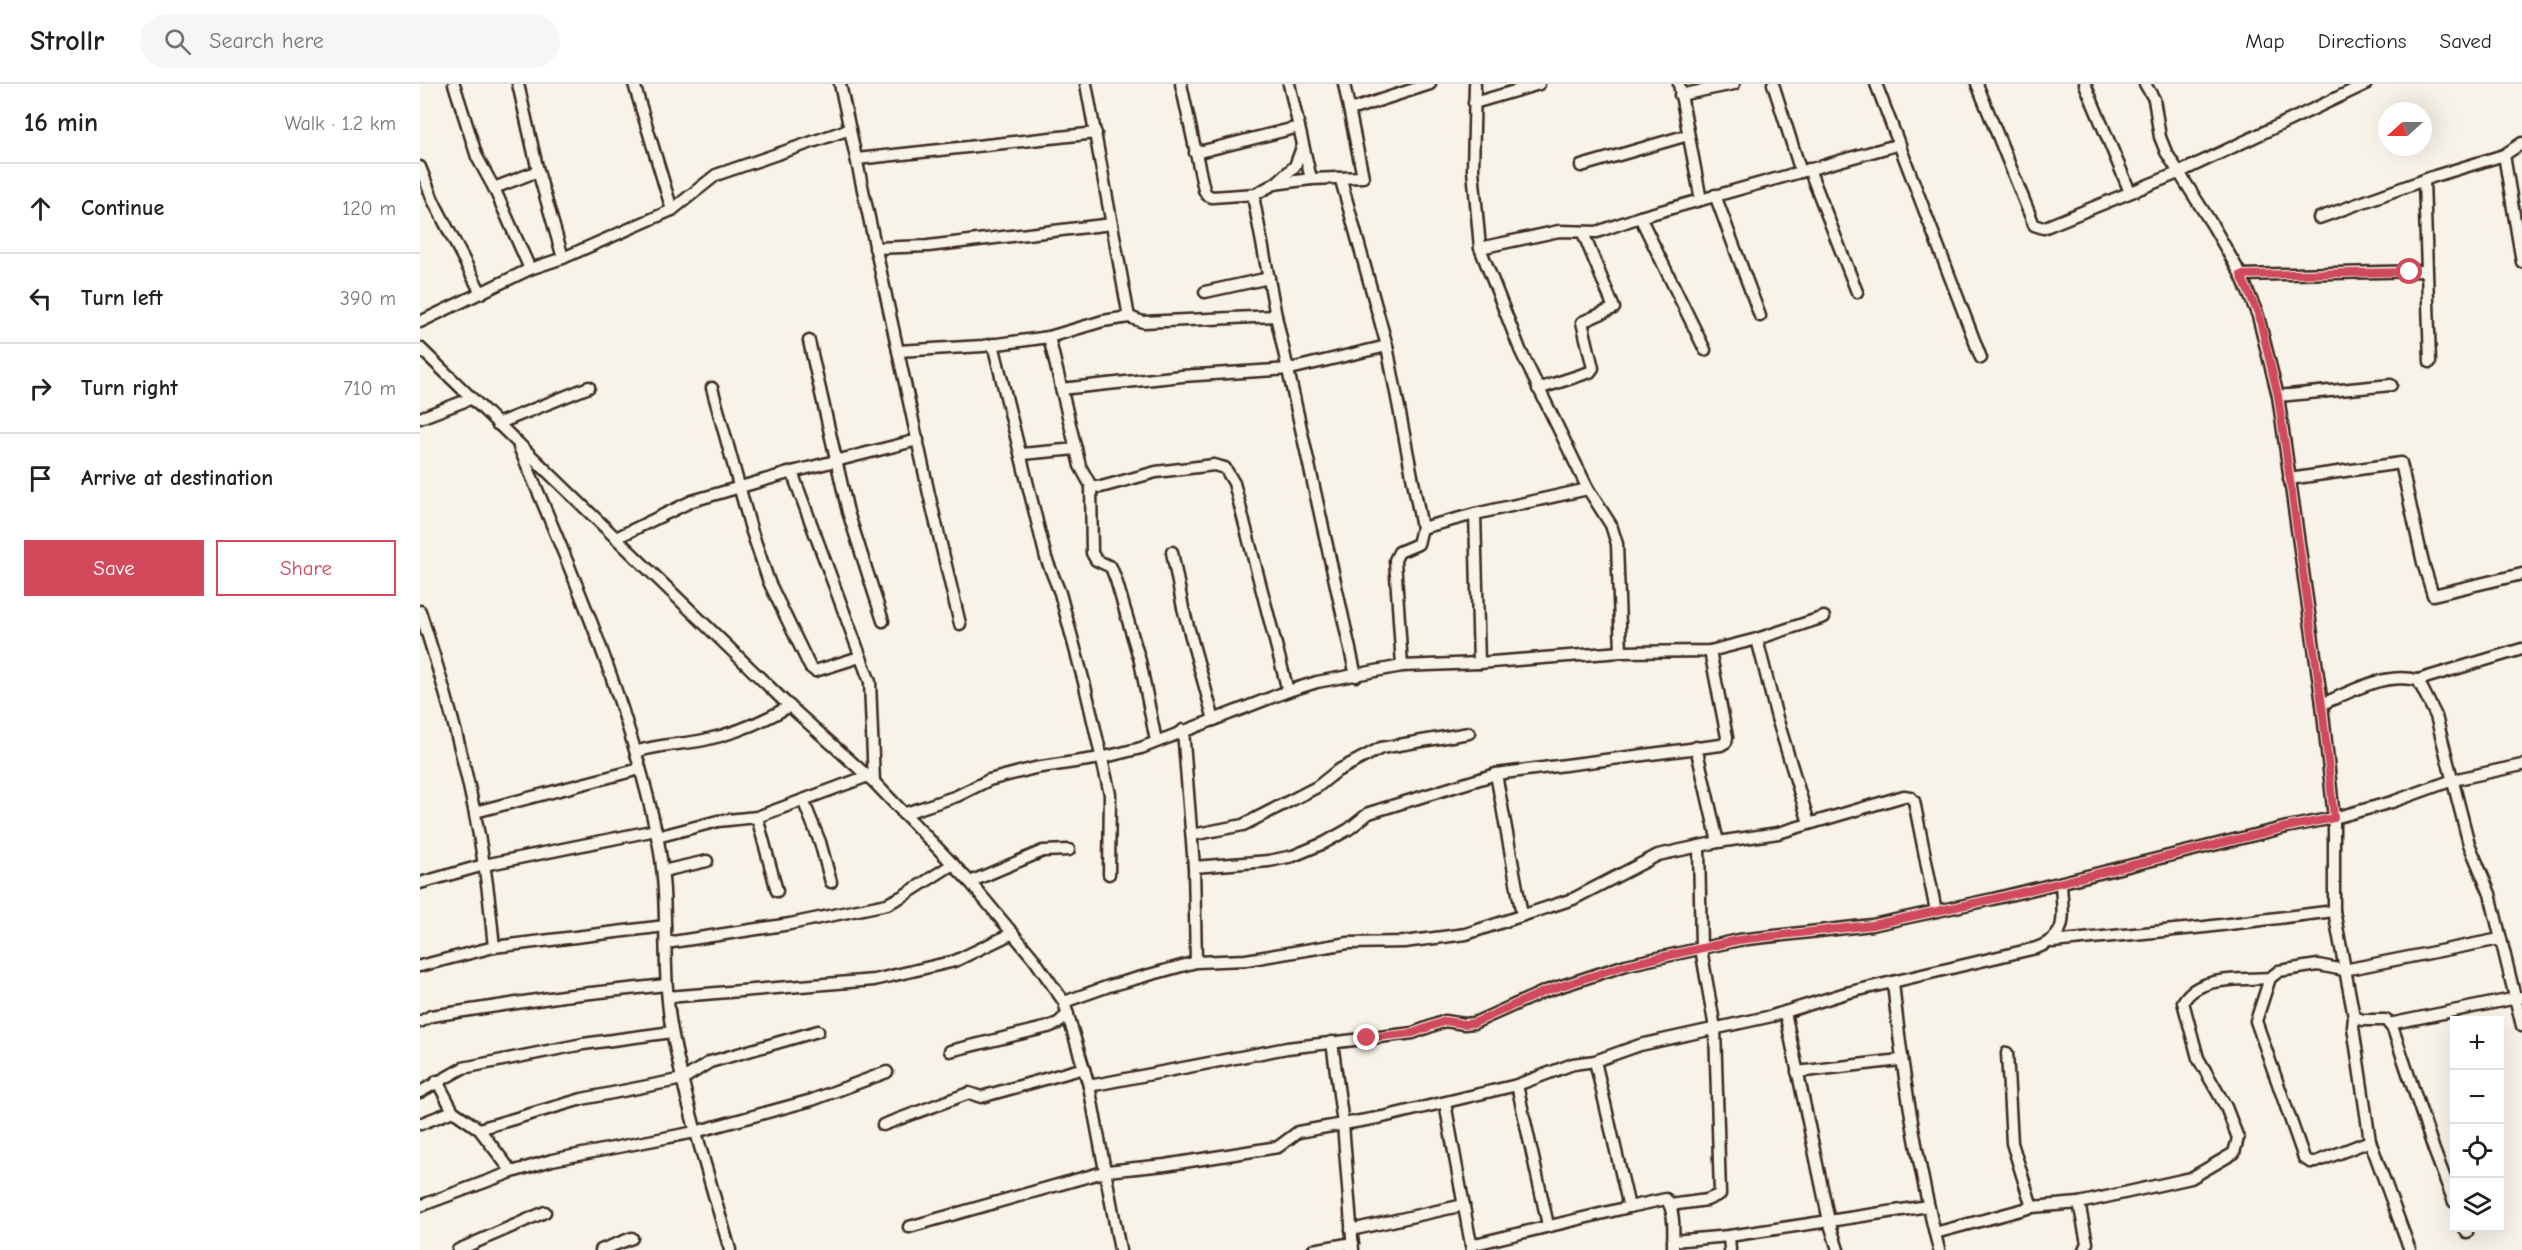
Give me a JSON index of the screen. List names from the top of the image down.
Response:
{
  "north": "left",
  "page": {
    "header": "Strollr",
    "search": "Search here",
    "nav": ["Map", "Directions", "Saved"],
    "heading": ["16 min", "Walk · 1.2 km"],
    "list": [
      ["Continue", "120 m"],
      ["Turn left", "390 m"],
      ["Turn right", "710 m"],
      "Arrive at destination"
    ],
    "buttons": ["Save", "Share"],
    "map_buttons": ["+", "−"]
  }
}
